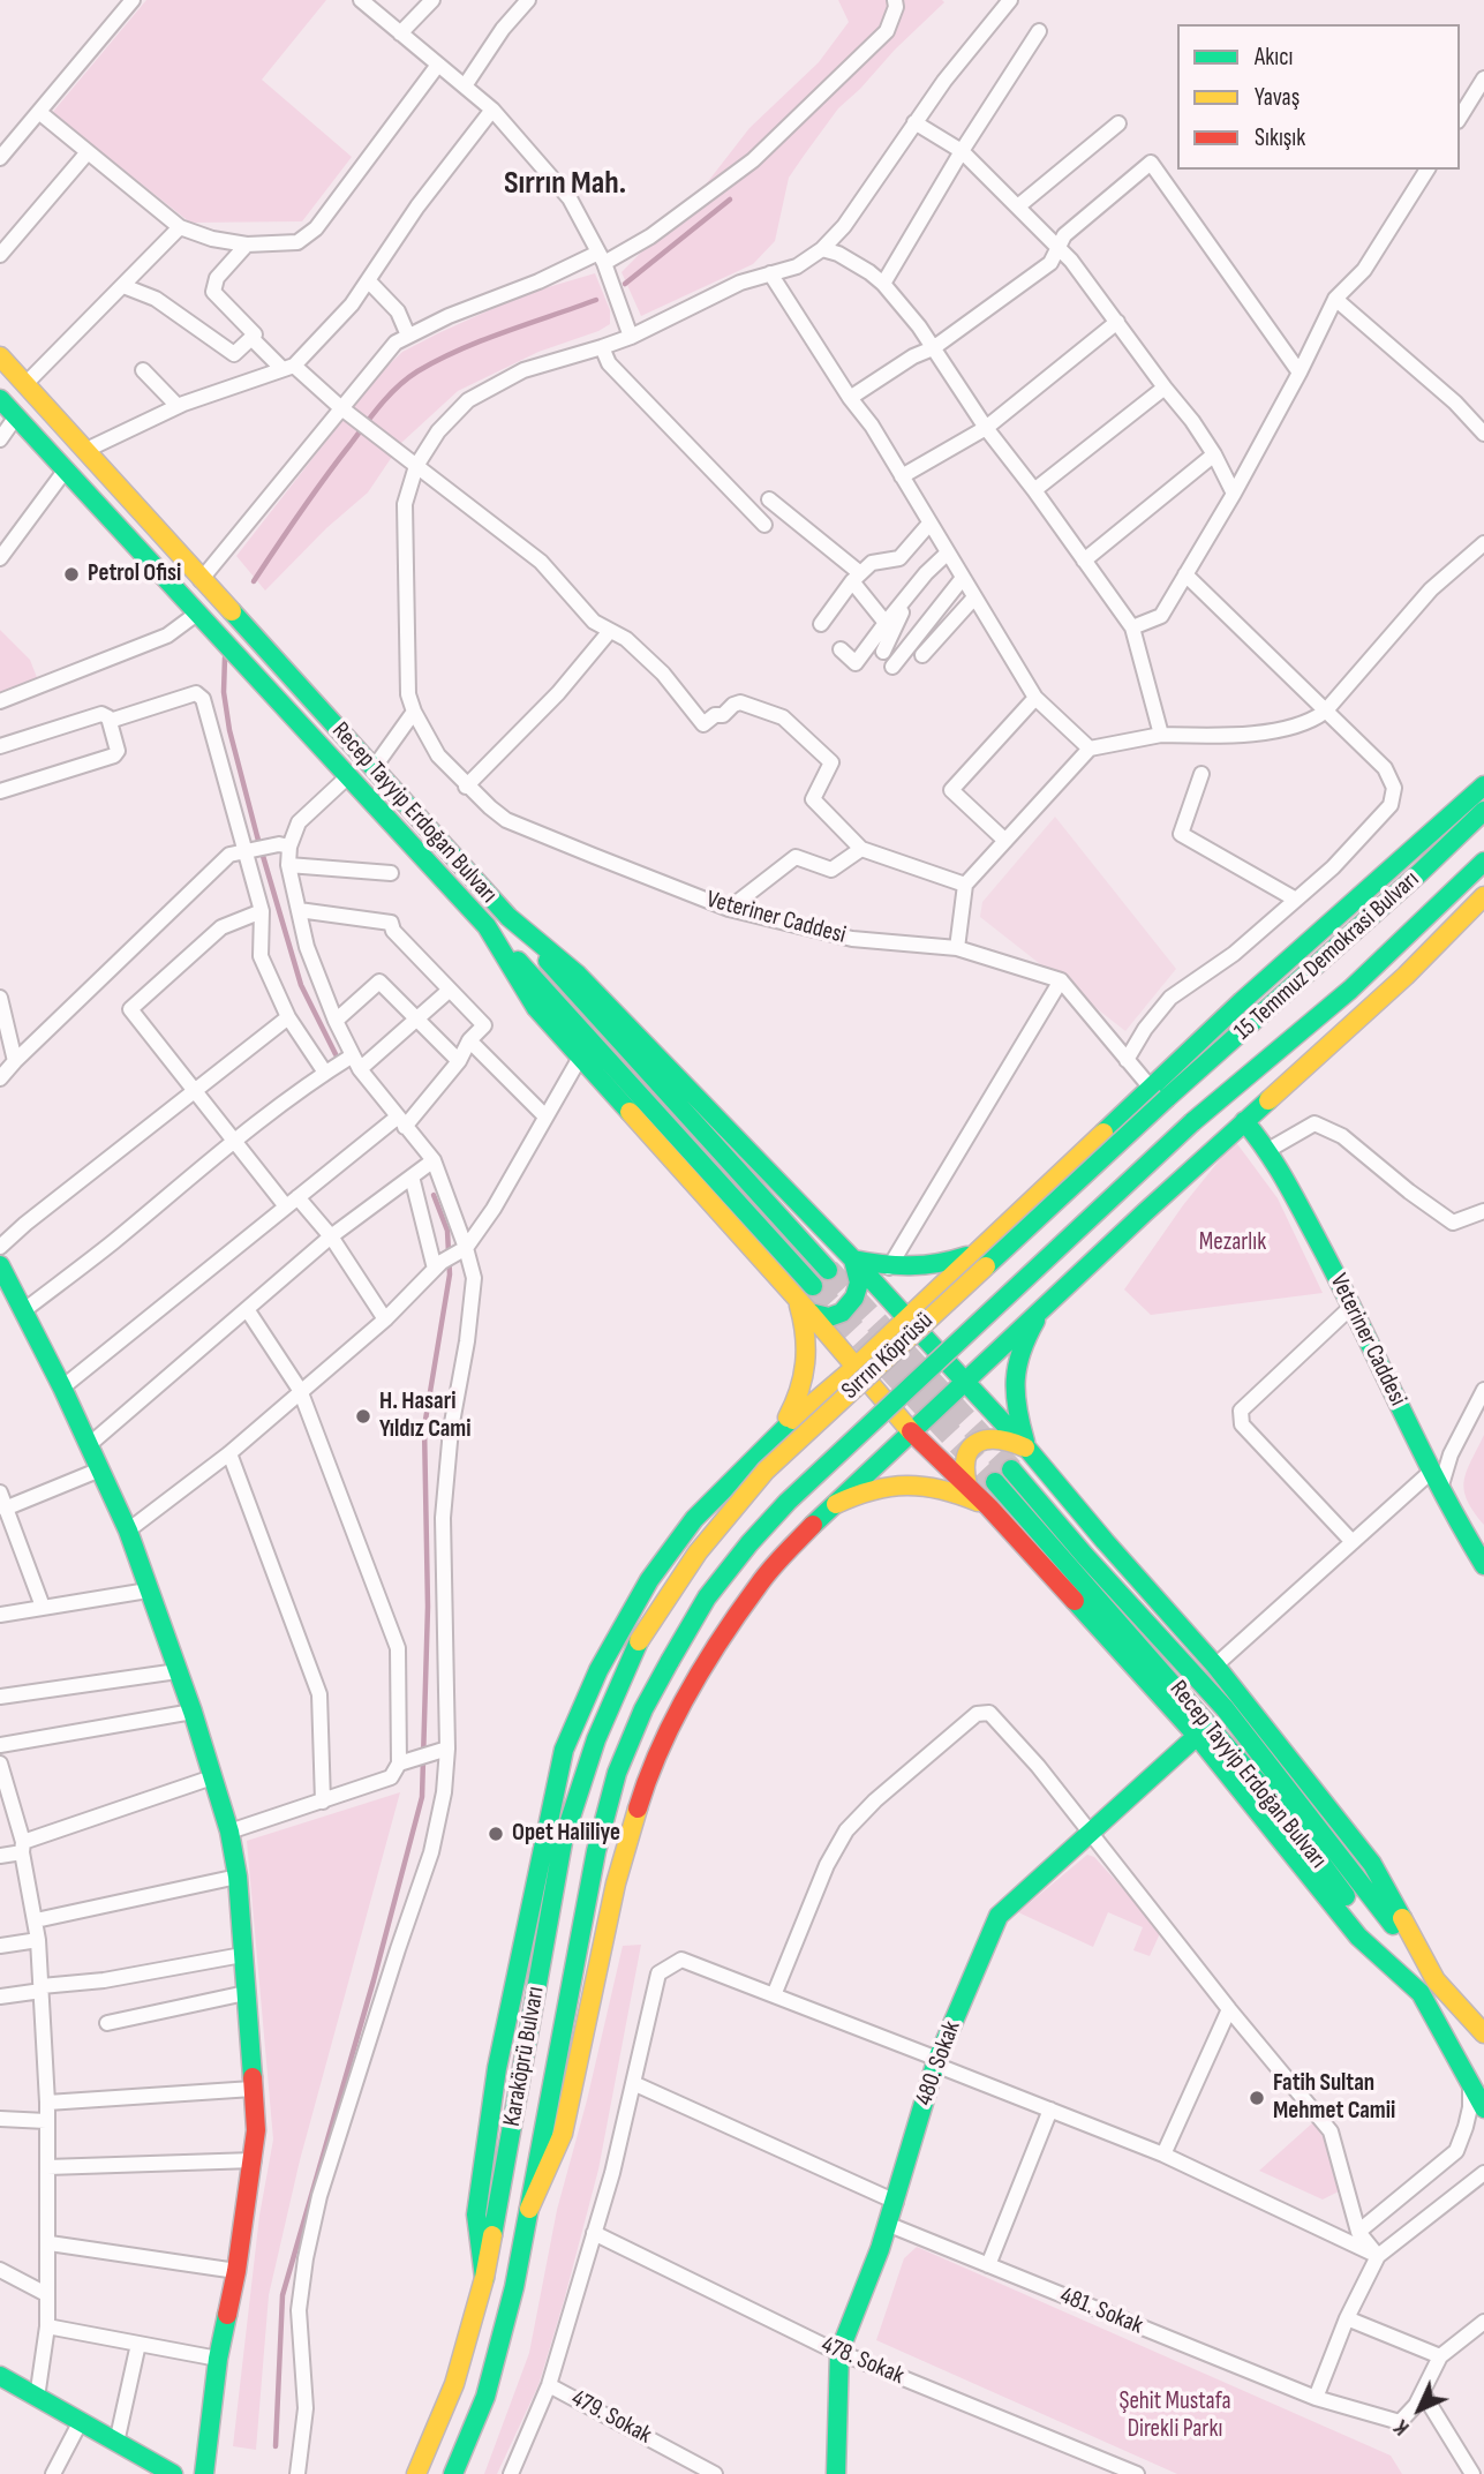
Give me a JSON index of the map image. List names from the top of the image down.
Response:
{
  "streets": {
    "main road": [
      "Recep Tayyip Erdoğan Bulvarı",
      "Veteriner Caddesi",
      "15 Temmuz Demokrasi Bulvarı",
      "Sırrın Köprüsü",
      "Karaköprü Bulvarı",
      "480. Sokak"
    ],
    "street": ["481. Sokak", "478. Sokak", "479. Sokak"]
  },
  "crossings": [
    ["15 Temmuz Demokrasi Bulvarı", "Sırrın Köprüsü"],
    ["Sırrın Köprüsü", "Karaköprü Bulvarı"],
    ["480. Sokak", "481. Sokak"],
    ["480. Sokak", "478. Sokak"]
  ],
  "districts": ["Sırrın Mah."],
  "parks": ["Mezarlık", "Şehit Mustafa Direkli Parkı"],
  "places": [
    "Petrol Ofisi",
    "H. Hasari Yıldız Cami",
    "Opet Haliliye",
    "Fatih Sultan Mehmet Camii"
  ],
  "legend": ["Akıcı", "Yavaş", "Sıkışık"],
  "north": "bottom left"
}
